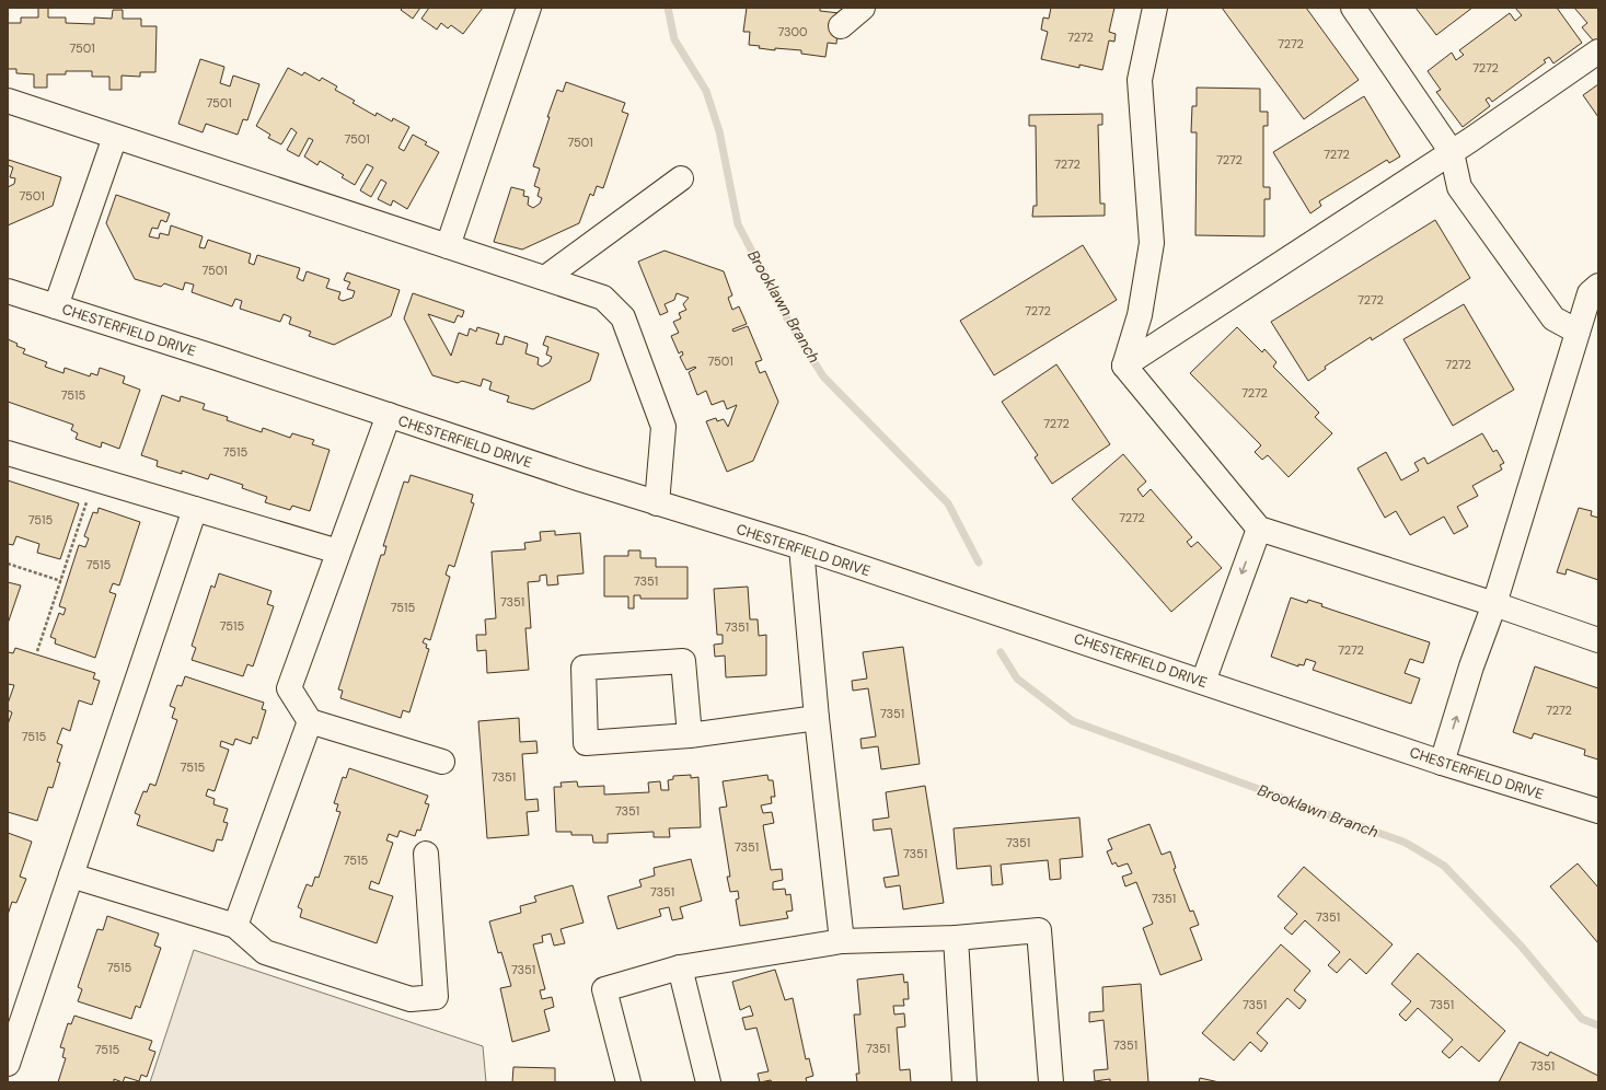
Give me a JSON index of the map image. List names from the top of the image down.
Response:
{
  "streets": {
    "street": ["CHESTERFIELD DRIVE"]
  },
  "water": ["Brooklawn Branch"],
  "house_numbers": [
    "7300",
    "7272",
    "7272",
    "7501",
    "7272",
    "7501",
    "7501",
    "7501",
    "7272",
    "7272",
    "7272",
    "7501",
    "7501",
    "7272",
    "7272",
    "7501",
    "7272",
    "7272",
    "7515",
    "7272",
    "7515",
    "7272",
    "7515",
    "7515",
    "7351",
    "7351",
    "7515",
    "7515",
    "7351",
    "7272",
    "7272",
    "7351",
    "7515",
    "7515",
    "7351",
    "7351",
    "7351",
    "7351",
    "7351",
    "7515",
    "7351",
    "7351",
    "7351",
    "7515",
    "7351",
    "7351",
    "7351",
    "7351",
    "7351",
    "7515",
    "7351"
  ]
}
